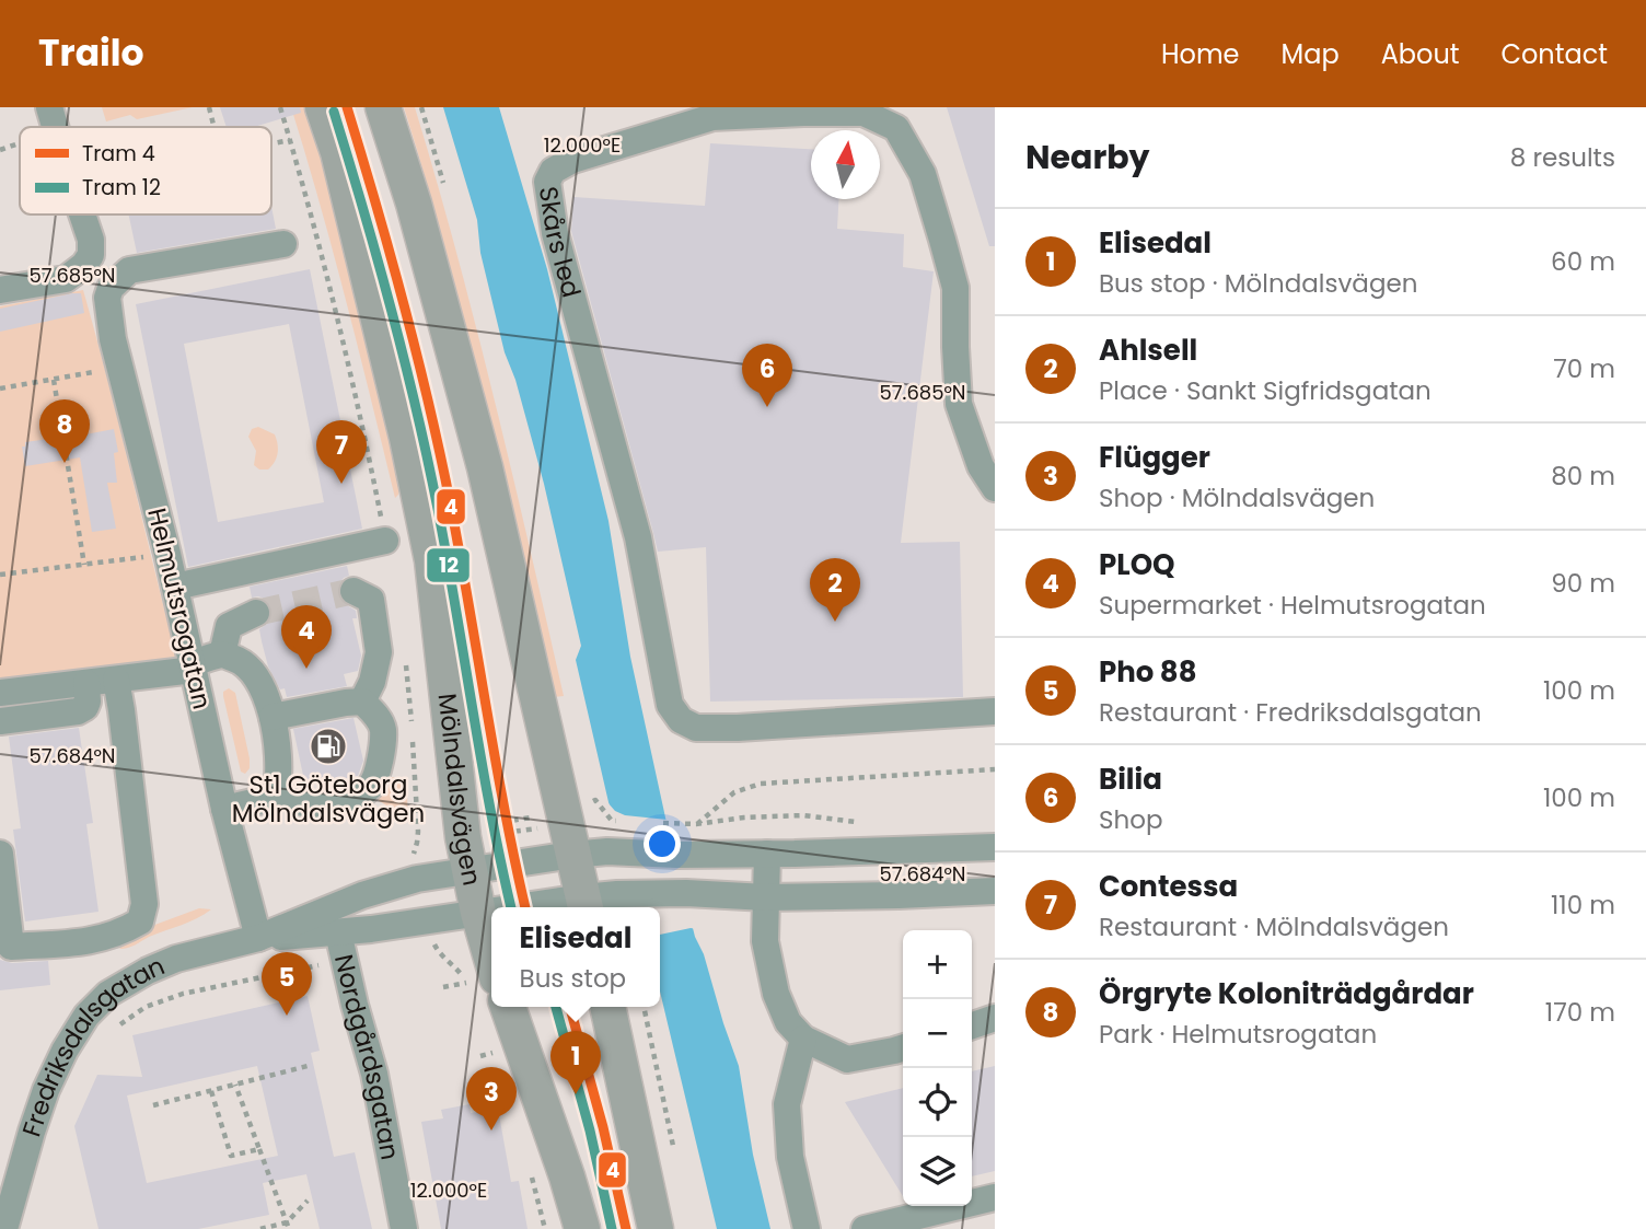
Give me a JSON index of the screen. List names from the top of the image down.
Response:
{
  "streets": {
    "main road": ["Mölndalsvägen"],
    "street": [
      "Skårs led",
      "Helmutsrogatan",
      "Fredriksdalsgatan",
      "Nordgårdsgatan"
    ]
  },
  "crossings": [
    ["Helmutsrogatan", "Fredriksdalsgatan"],
    ["Mölndalsvägen", "Fredriksdalsgatan"],
    ["Fredriksdalsgatan", "Nordgårdsgatan"]
  ],
  "places": {
    "fuel station": ["St1 Göteborg Mölndalsvägen"]
  },
  "lines": ["tram line 4", "tram line 12"],
  "legend": ["Tram 4", "Tram 12"],
  "north": "top",
  "page": {
    "header": "Trailo",
    "nav": [
      "Home",
      "Map",
      "About",
      "Contact"
    ],
    "heading": ["Nearby", "8 results"],
    "list": [
      {
        "mark": "1",
        "name": "Elisedal",
        "note": "Bus stop · Mölndalsvägen",
        "value": "60 m"
      },
      {
        "mark": "2",
        "name": "Ahlsell",
        "note": "Place · Sankt Sigfridsgatan",
        "value": "70 m"
      },
      {
        "mark": "3",
        "name": "Flügger",
        "note": "Shop · Mölndalsvägen",
        "value": "80 m"
      },
      {
        "mark": "4",
        "name": "PLOQ",
        "note": "Supermarket · Helmutsrogatan",
        "value": "90 m"
      },
      {
        "mark": "5",
        "name": "Pho 88",
        "note": "Restaurant · Fredriksdalsgatan",
        "value": "100 m"
      },
      {
        "mark": "6",
        "name": "Bilia",
        "note": "Shop",
        "value": "100 m"
      },
      {
        "mark": "7",
        "name": "Contessa",
        "note": "Restaurant · Mölndalsvägen",
        "value": "110 m"
      },
      {
        "mark": "8",
        "name": "Örgryte Koloniträdgårdar",
        "note": "Park · Helmutsrogatan",
        "value": "170 m"
      }
    ],
    "pins": [
      "6",
      "8",
      "7",
      "2",
      "4",
      "5",
      "1",
      "3"
    ],
    "popup": ["Elisedal", "Bus stop"],
    "map_buttons": ["+", "−"]
  },
  "coordinates": ["12.000°E", "57.685°N", "57.684°N"]
}
